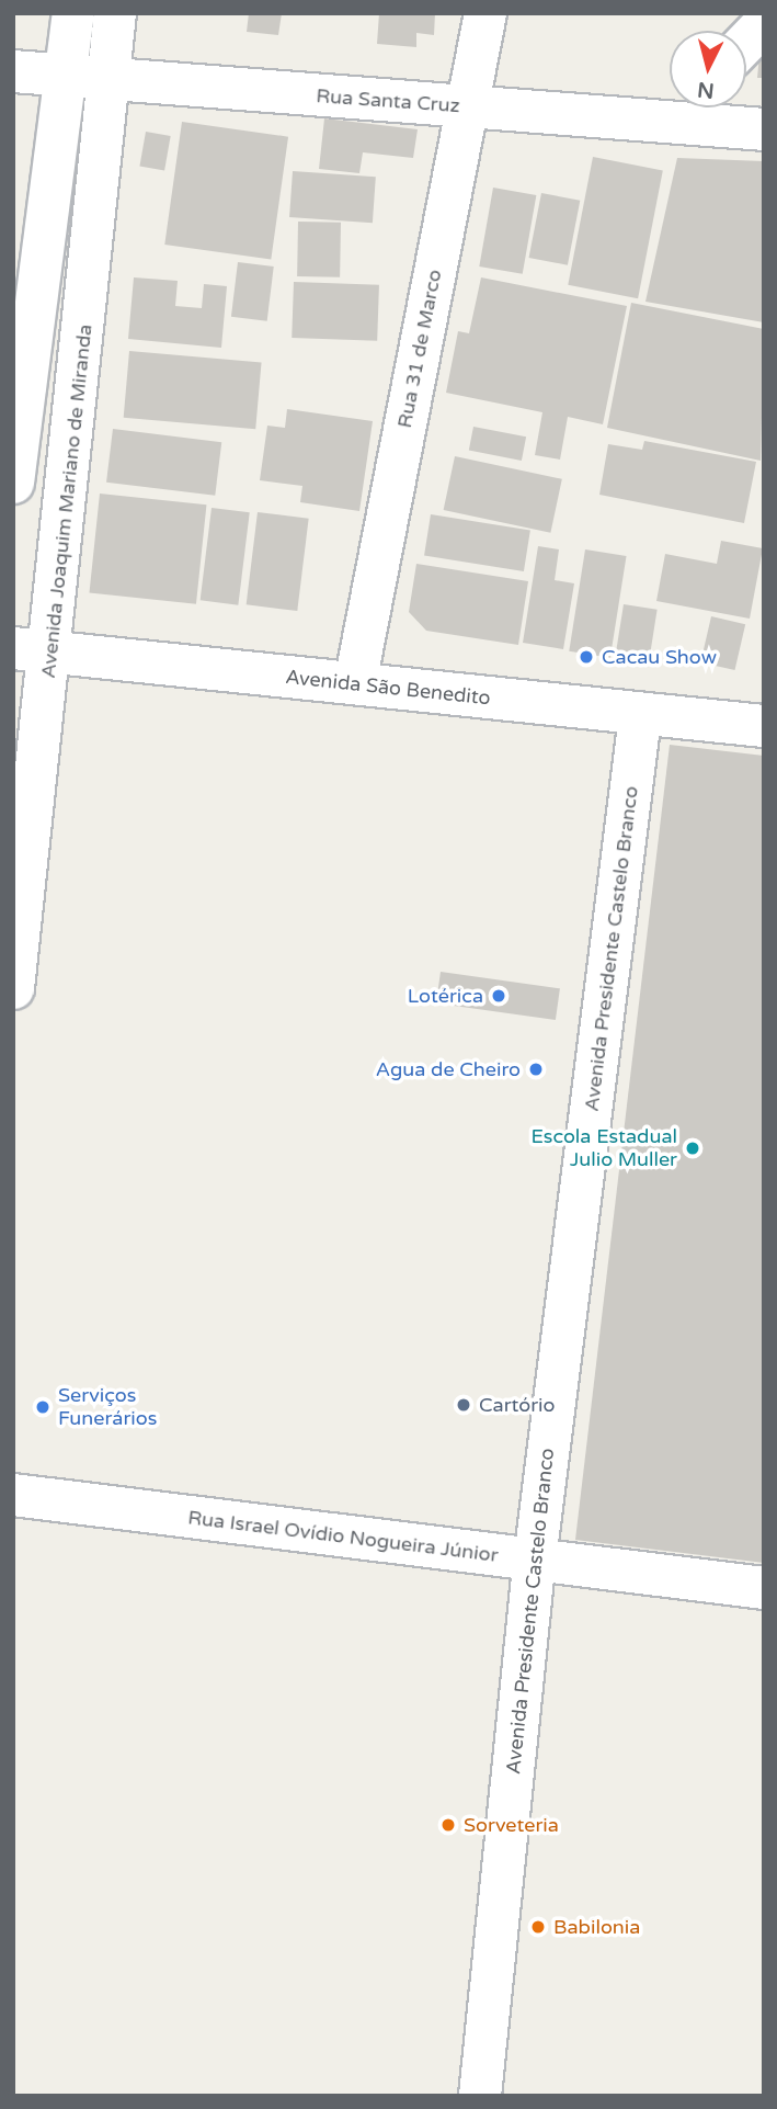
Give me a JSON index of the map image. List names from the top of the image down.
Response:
{
  "streets": {
    "street": [
      "Rua Santa Cruz",
      "Rua 31 de Marco",
      "Avenida Joaquim Mariano de Miranda",
      "Avenida São Benedito",
      "Avenida Presidente Castelo Branco",
      "Rua Israel Ovídio Nogueira Júnior"
    ]
  },
  "crossings": [
    ["Rua Santa Cruz", "Rua 31 de Marco"],
    ["Rua Santa Cruz", "Avenida Joaquim Mariano de Miranda"],
    ["Rua 31 de Marco", "Avenida São Benedito"],
    ["Avenida Joaquim Mariano de Miranda", "Avenida São Benedito"],
    ["Avenida São Benedito", "Avenida Presidente Castelo Branco"],
    ["Avenida Presidente Castelo Branco", "Rua Israel Ovídio Nogueira Júnior"]
  ],
  "places": [
    "Cacau Show",
    "Lotérica",
    "Agua de Cheiro",
    "Escola Estadual Julio Muller",
    "Cartório",
    "Serviços Funerários",
    "Sorveteria",
    "Babilonia"
  ],
  "north": "bottom"
}
